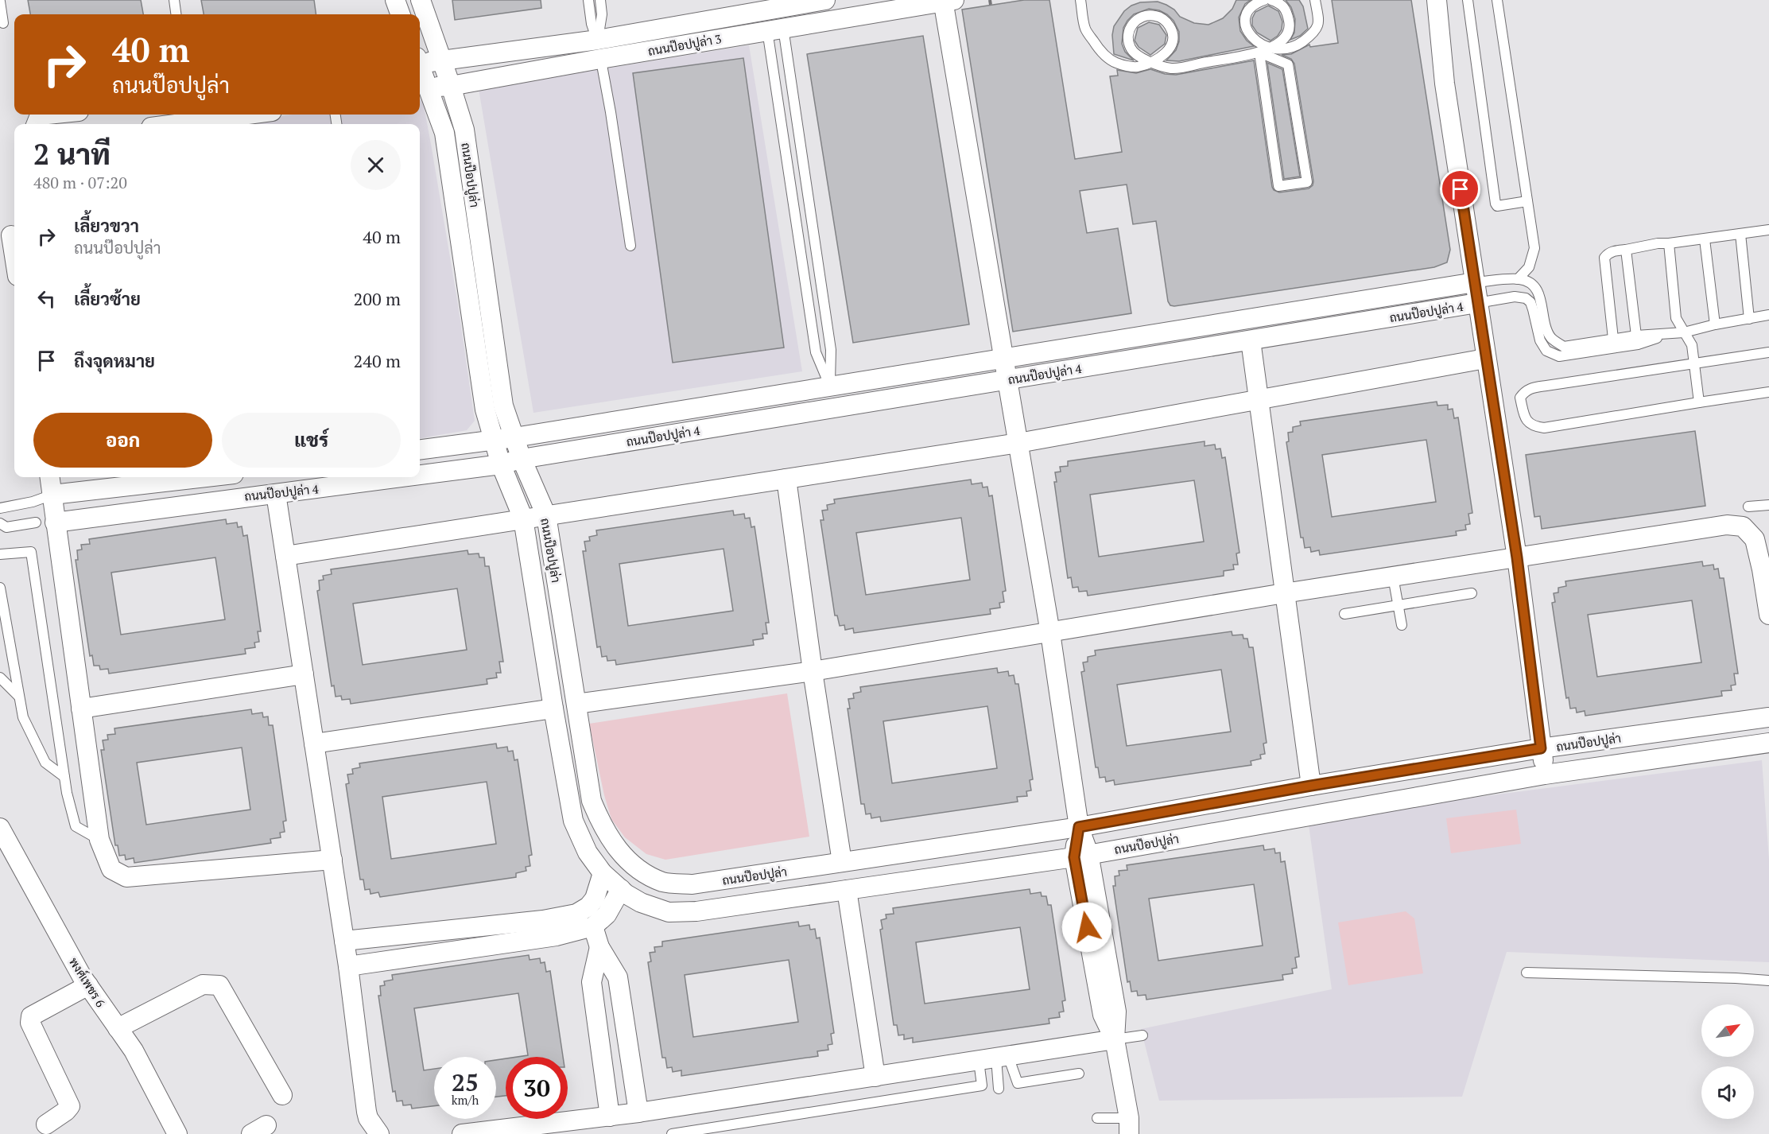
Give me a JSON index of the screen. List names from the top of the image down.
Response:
{
  "streets": {
    "street": [
      "ถนนป๊อปปูล่า 3",
      "ถนนป๊อปปูล่า",
      "ถนนป๊อปปูล่า 4",
      "พงศ์เพชร 6"
    ]
  },
  "crossings": [
    ["ถนนป๊อปปูล่า 3", "ถนนป๊อปปูล่า"],
    ["ถนนป๊อปปูล่า", "ถนนป๊อปปูล่า 4"]
  ],
  "north": "top right",
  "page": {
    "turn": ["40 m", "ถนนป๊อปปูล่า"],
    "heading": ["2 นาที", "480 m · 07:20"],
    "list": [
      {
        "name": "เลี้ยวขวา",
        "note": "ถนนป๊อปปูล่า",
        "value": "40 m"
      },
      {
        "name": "เลี้ยวซ้าย",
        "value": "200 m"
      },
      {
        "name": "ถึงจุดหมาย",
        "value": "240 m"
      }
    ],
    "buttons": ["ออก", "แชร์"],
    "speed": "25 km/h",
    "limit": "30"
  }
}
